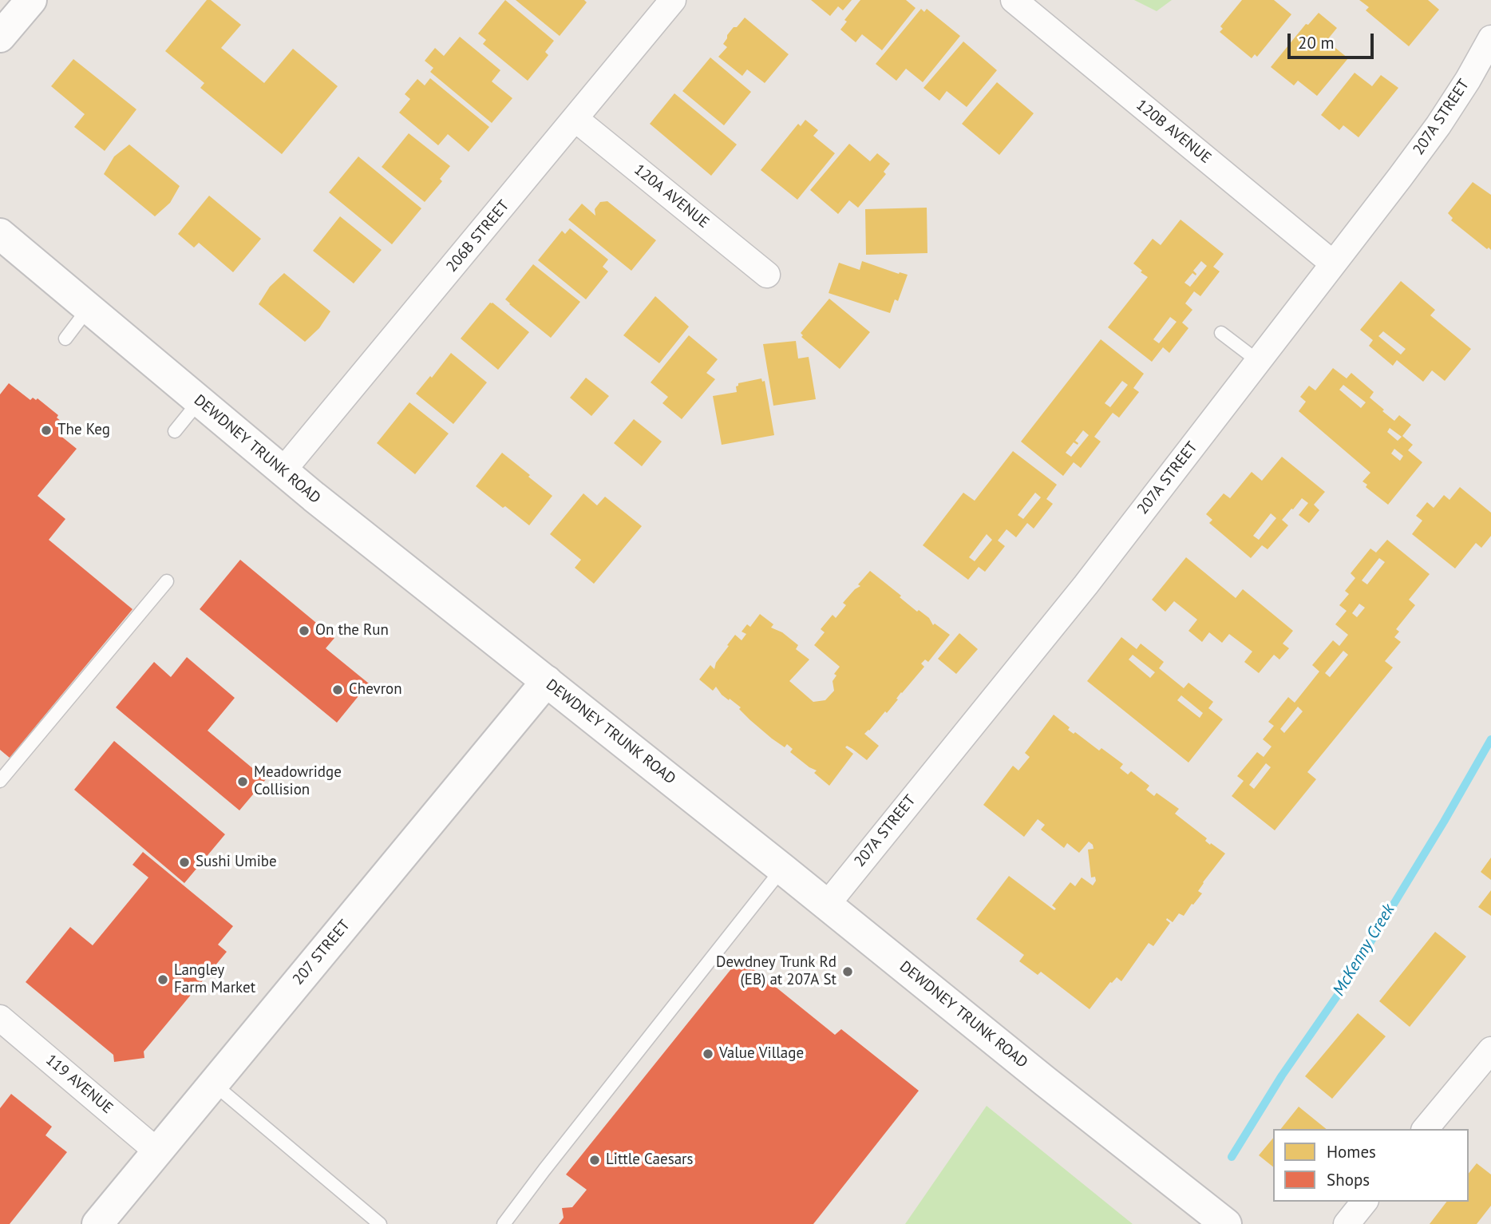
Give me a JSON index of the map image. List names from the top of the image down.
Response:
{
  "streets": {
    "main road": ["DEWDNEY TRUNK ROAD", "207 STREET"],
    "street": [
      "207A STREET",
      "120B AVENUE",
      "120A AVENUE",
      "206B STREET",
      "119 AVENUE"
    ]
  },
  "crossings": [
    ["207A STREET", "120B AVENUE"],
    ["207A STREET", "DEWDNEY TRUNK ROAD"],
    ["120A AVENUE", "206B STREET"],
    ["206B STREET", "DEWDNEY TRUNK ROAD"],
    ["DEWDNEY TRUNK ROAD", "207 STREET"],
    ["207 STREET", "119 AVENUE"]
  ],
  "water": ["McKenny Creek"],
  "places": [
    "The Keg",
    "On the Run",
    "Chevron",
    "Meadowridge Collision",
    "Sushi Umibe",
    "Dewdney Trunk Rd (EB) at 207A St",
    "Langley Farm Market",
    "Value Village",
    "Little Caesars"
  ],
  "legend": ["Homes", "Shops"],
  "scale_bar": "20 m"
}
